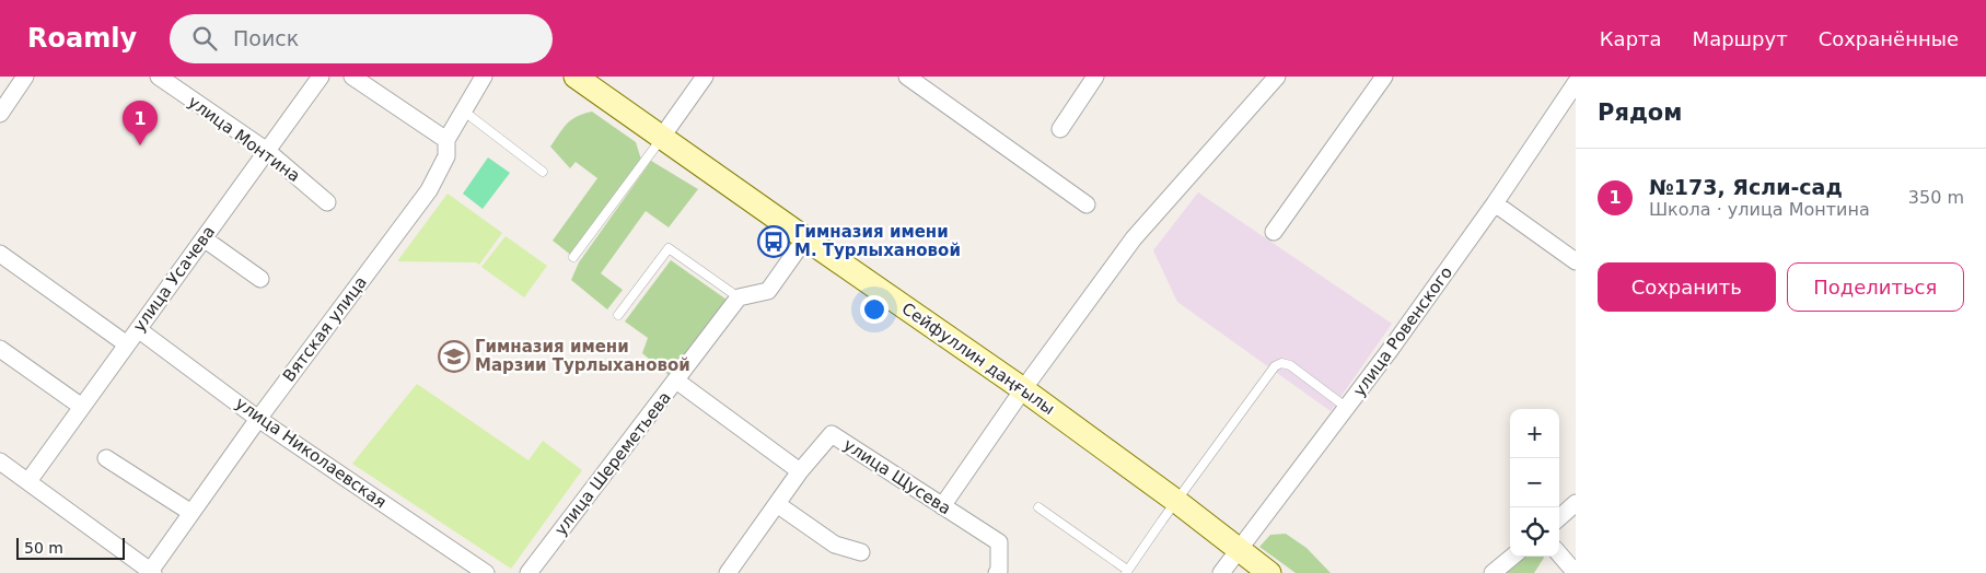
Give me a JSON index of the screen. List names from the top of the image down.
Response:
{
  "streets": {
    "main road": ["Сейфуллин даңғылы"],
    "street": [
      "улица Монтина",
      "улица Усачева",
      "Вятская улица",
      "улица Ровенского",
      "улица Николаевская",
      "улица Шереметьева",
      "улица Щусева"
    ]
  },
  "crossings": [
    ["улица Монтина", "улица Усачева"],
    ["улица Усачева", "улица Николаевская"],
    ["Вятская улица", "улица Николаевская"],
    ["улица Ровенского", "Сейфуллин даңғылы"]
  ],
  "places": {
    "bus stop": ["Гимназия имени М. Турлыхановой"],
    "school or university": ["Гимназия имени Марзии Турлыхановой"]
  },
  "scale_bar": "50 m",
  "page": {
    "header": "Roamly",
    "search": "Поиск",
    "nav": ["Карта", "Маршрут", "Сохранённые"],
    "heading": "Рядом",
    "pins": "1",
    "list": [
      {
        "mark": "1",
        "name": "№173, Ясли-сад",
        "note": "Школа · улица Монтина",
        "value": "350 m"
      }
    ],
    "buttons": ["Сохранить", "Поделиться"],
    "map_buttons": ["+", "−"],
    "scale": "50 m"
  }
}
